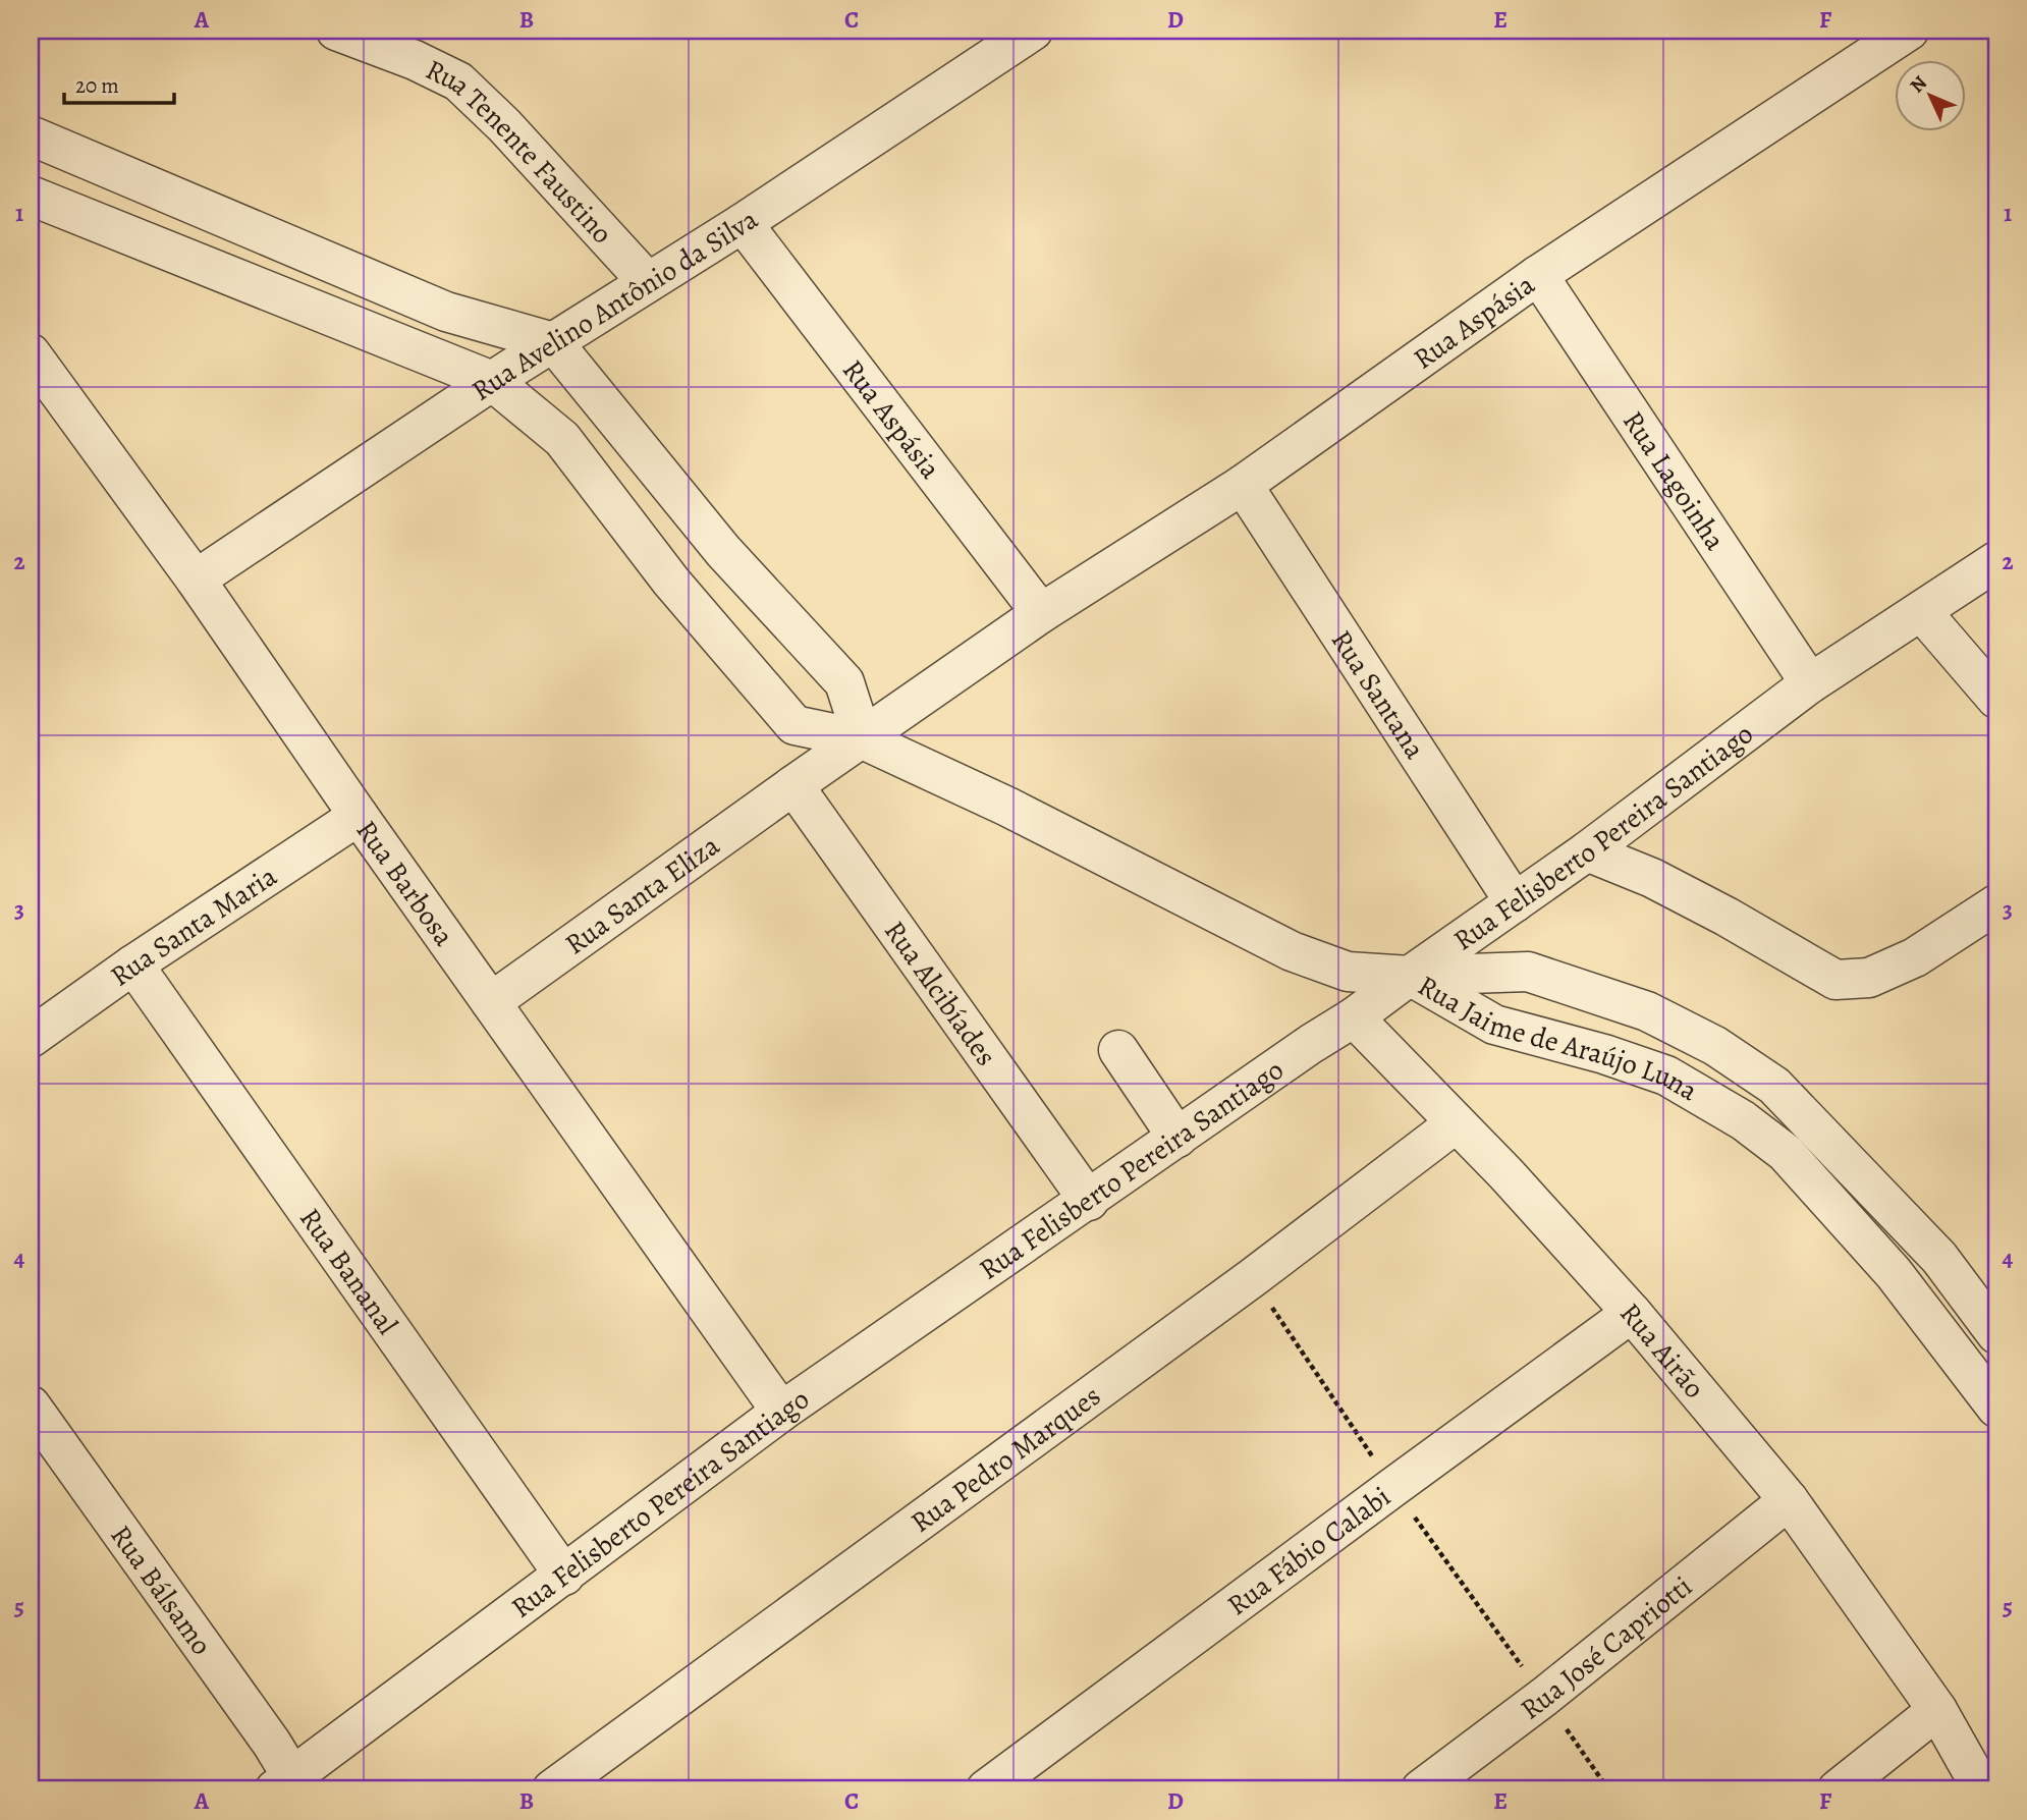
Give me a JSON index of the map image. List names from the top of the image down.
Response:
{
  "streets": {
    "street": [
      "Rua Tenente Faustino",
      "Rua Avelino Antônio da Silva",
      "Rua Aspásia",
      "Rua Lagoinha",
      "Rua Santana",
      "Rua Felisberto Pereira Santiago",
      "Rua Barbosa",
      "Rua Santa Eliza",
      "Rua Santa Maria",
      "Rua Alcibíades",
      "Rua Jaime de Araújo Luna",
      "Rua Bananal",
      "Rua Airão",
      "Rua Pedro Marques",
      "Rua Fábio Calabi",
      "Rua Bálsamo",
      "Rua José Capriotti"
    ]
  },
  "crossings": [
    ["Rua Tenente Faustino", "Rua Avelino Antônio da Silva"],
    ["Rua Avelino Antônio da Silva", "Rua Aspásia"],
    ["Rua Avelino Antônio da Silva", "Rua Barbosa"],
    ["Rua Aspásia", "Rua Lagoinha"],
    ["Rua Aspásia", "Rua Santana"],
    ["Rua Aspásia", "Rua Santa Eliza"],
    ["Rua Lagoinha", "Rua Felisberto Pereira Santiago"],
    ["Rua Santana", "Rua Felisberto Pereira Santiago"],
    ["Rua Felisberto Pereira Santiago", "Rua Barbosa"],
    ["Rua Felisberto Pereira Santiago", "Rua Alcibíades"],
    ["Rua Felisberto Pereira Santiago", "Rua Jaime de Araújo Luna"],
    ["Rua Felisberto Pereira Santiago", "Rua Bananal"],
    ["Rua Felisberto Pereira Santiago", "Rua Airão"],
    ["Rua Felisberto Pereira Santiago", "Rua Bálsamo"],
    ["Rua Barbosa", "Rua Santa Eliza"],
    ["Rua Barbosa", "Rua Santa Maria"],
    ["Rua Santa Eliza", "Rua Alcibíades"],
    ["Rua Santa Maria", "Rua Bananal"],
    ["Rua Airão", "Rua Pedro Marques"],
    ["Rua Airão", "Rua Fábio Calabi"],
    ["Rua Airão", "Rua José Capriotti"]
  ],
  "scale_bar": "20 m",
  "north": "top left",
  "grid": {
    "columns": [
      "A",
      "B",
      "C",
      "D",
      "E",
      "F"
    ],
    "rows": [
      "1",
      "2",
      "3",
      "4",
      "5"
    ]
  }
}
